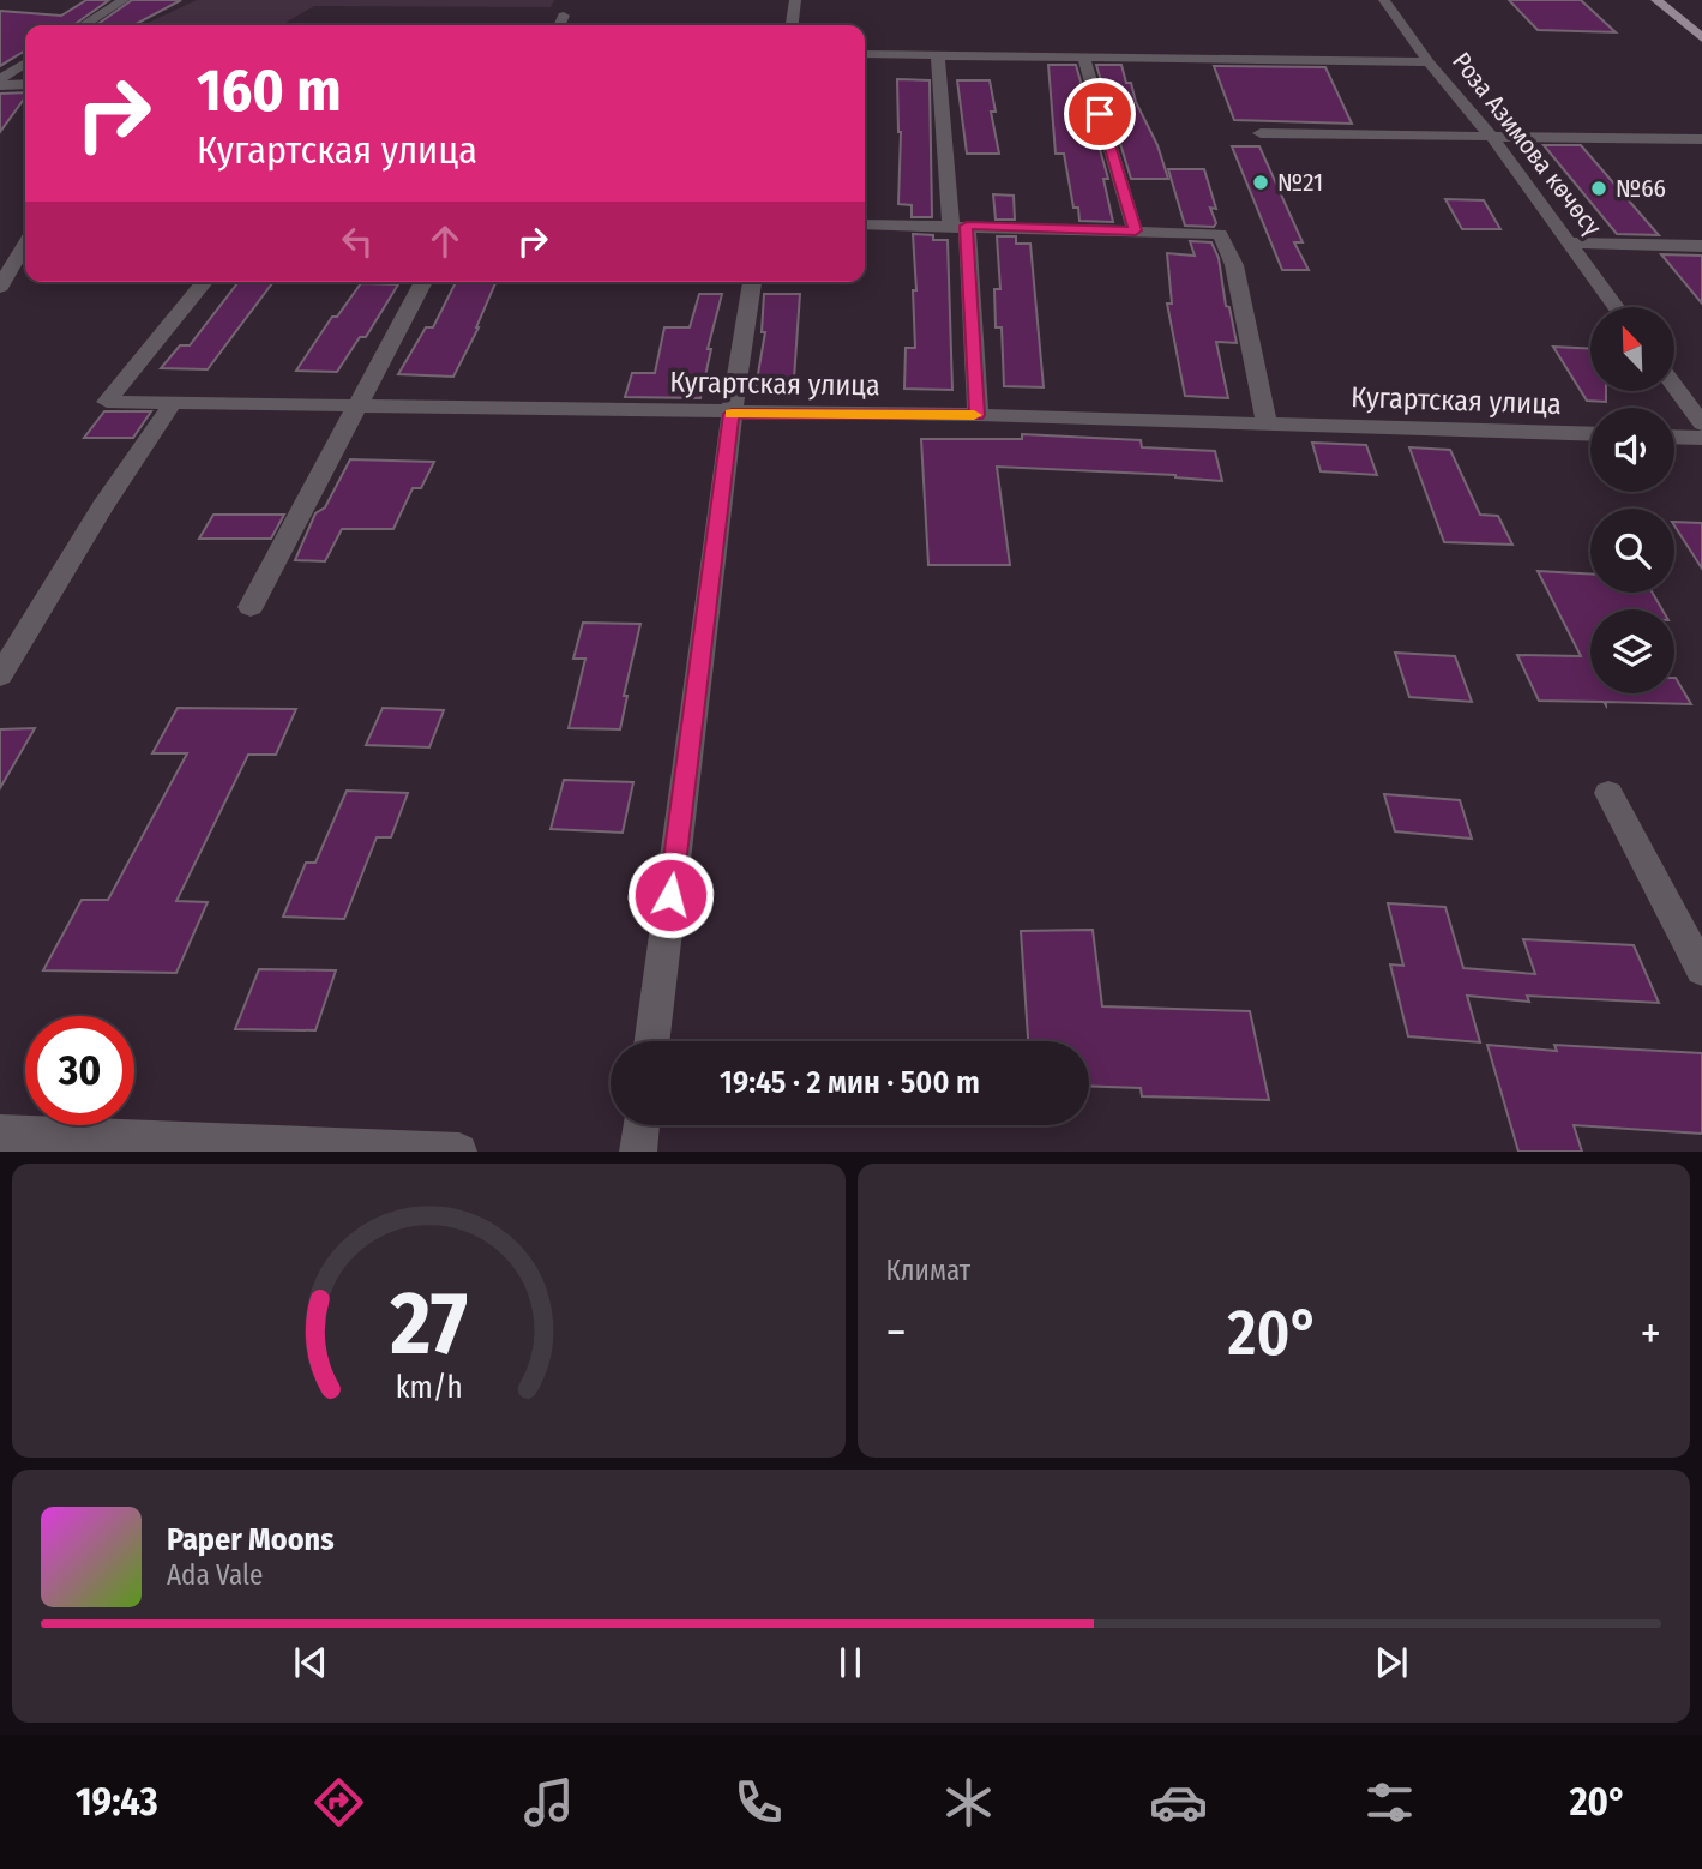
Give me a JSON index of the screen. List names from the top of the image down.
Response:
{
  "streets": {
    "street": ["Роза Азимова көчөсү", "Кугартская улица"]
  },
  "places": ["№21", "№66"],
  "north": "top left",
  "page": {
    "turn": ["160 m", "Кугартская улица"],
    "limit": "30",
    "trip": "19:45 · 2 мин · 500 m",
    "tile": "Климат",
    "heat": ["−", "20°", "+"],
    "song": ["Paper Moons", "Ada Vale"],
    "tabs": ["19:43", "20°"],
    "gauge": ["27", "km/h"]
  }
}
